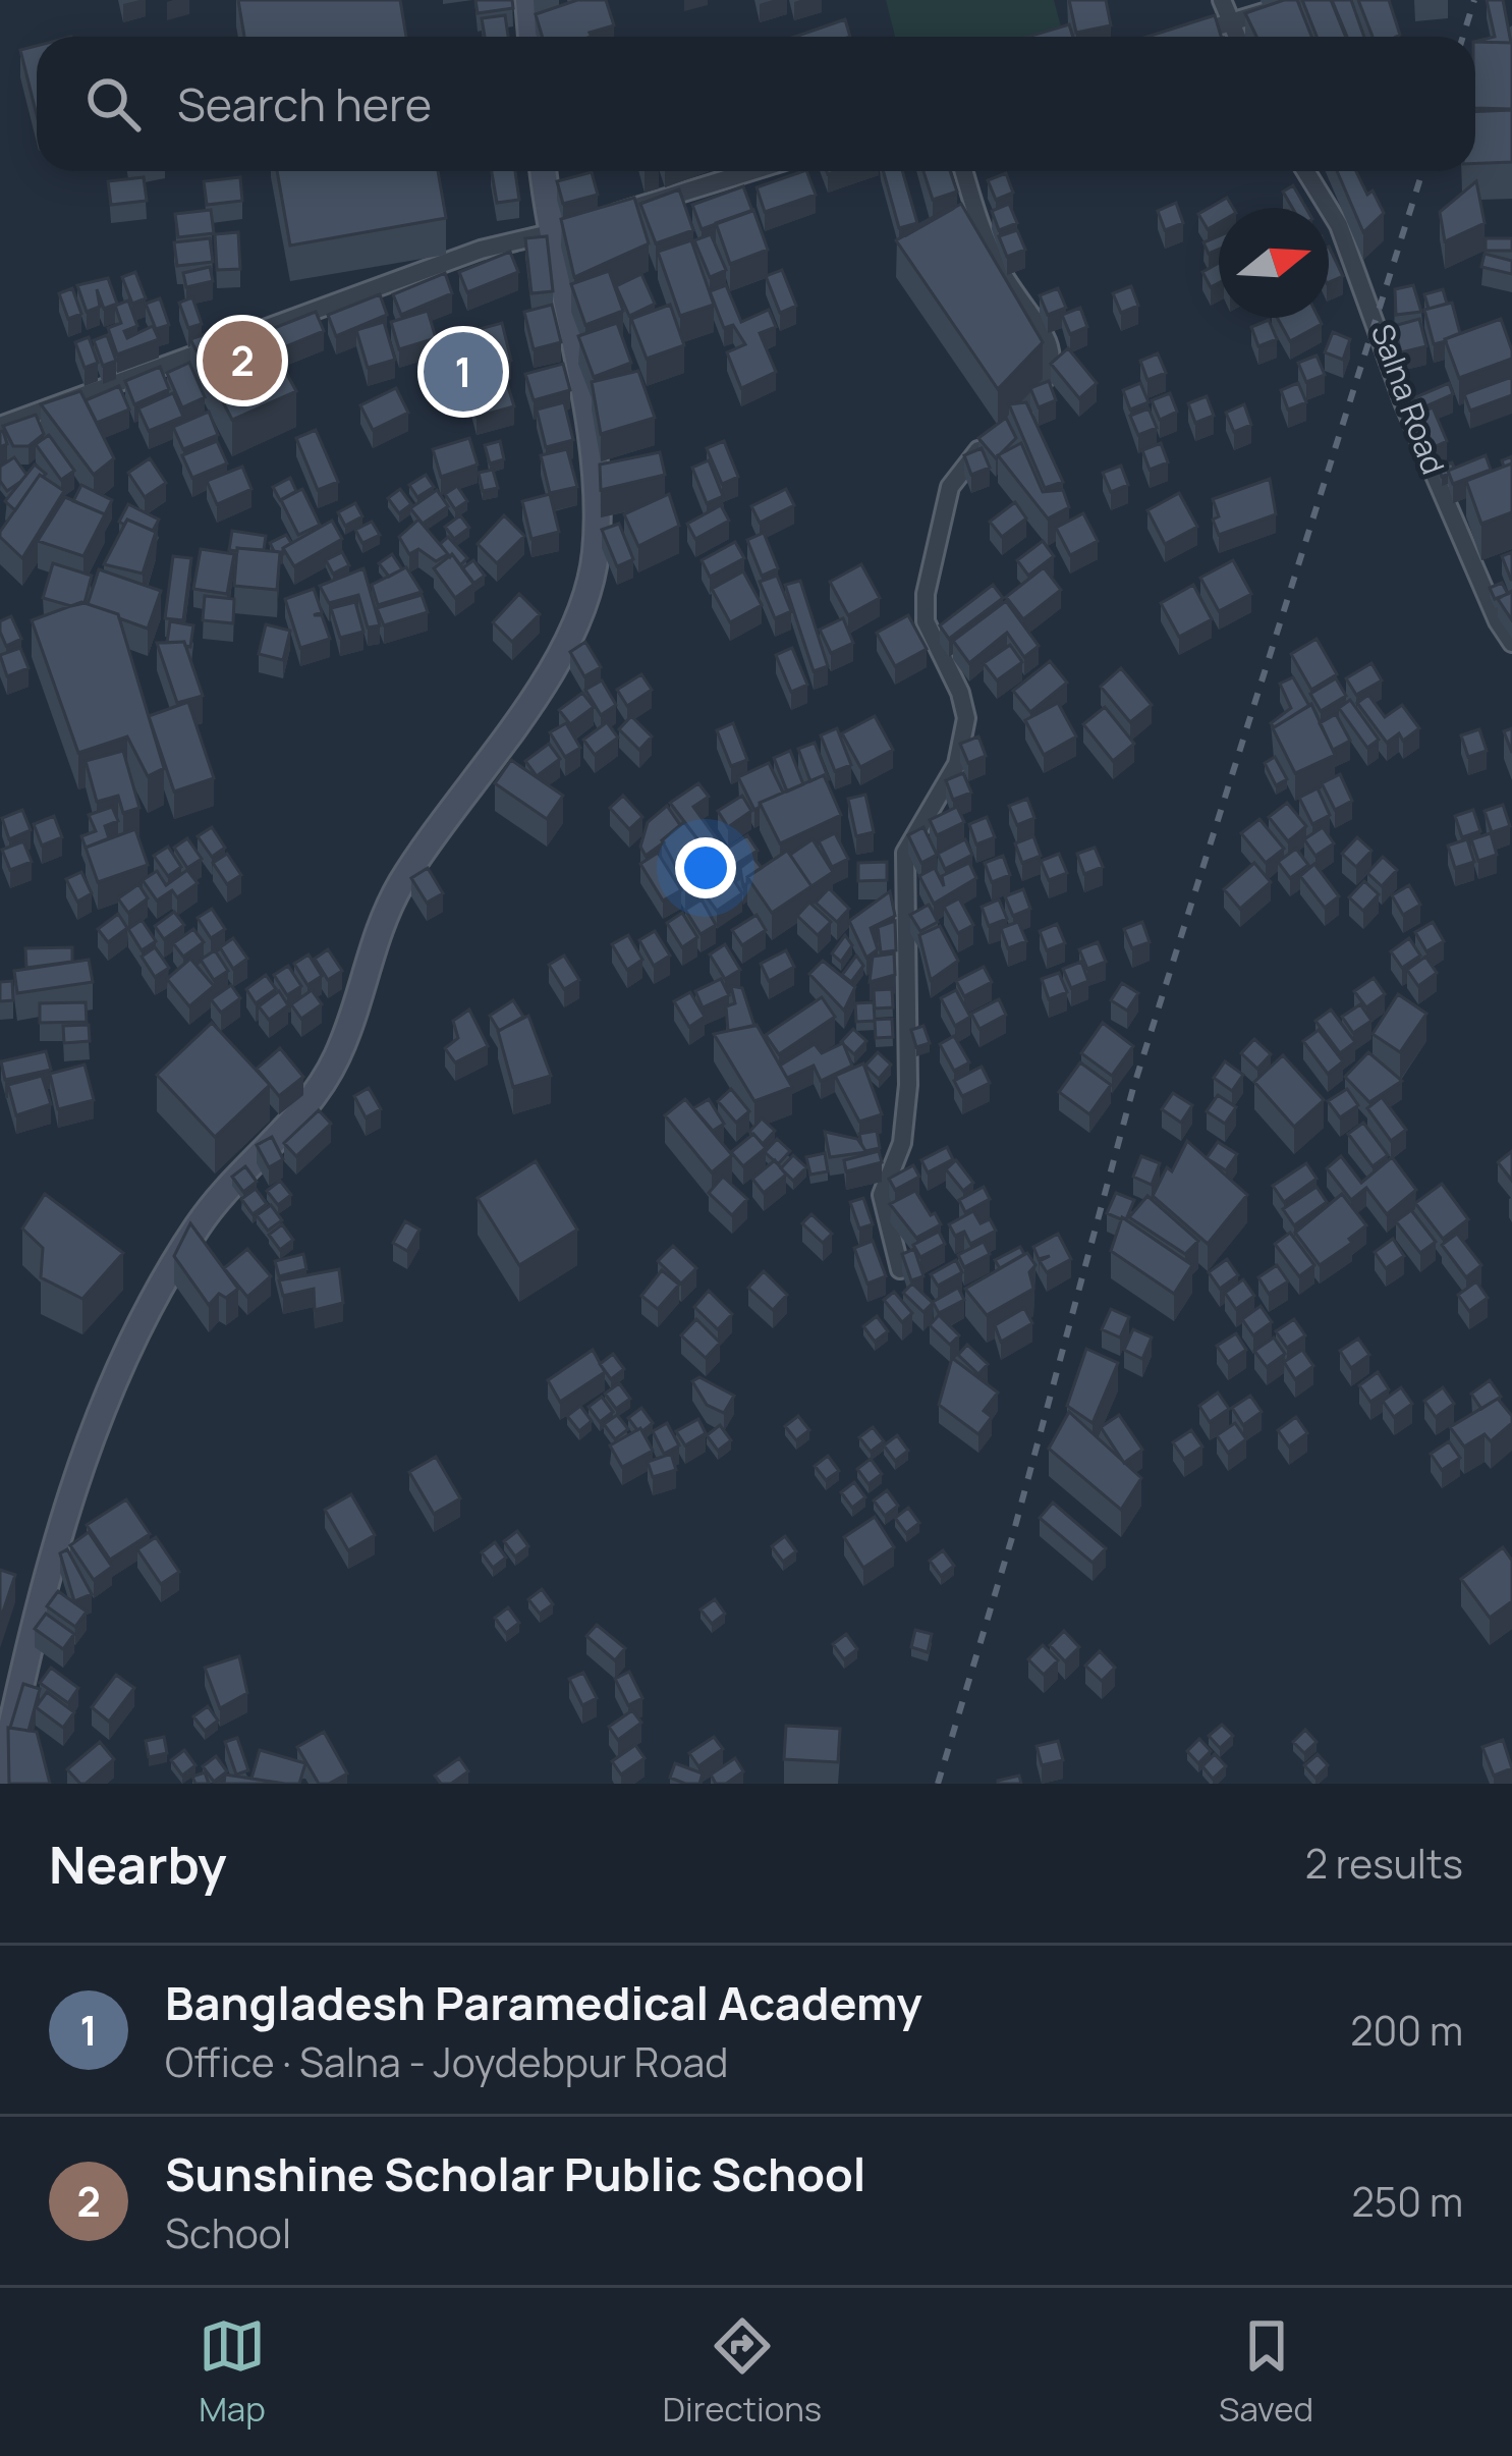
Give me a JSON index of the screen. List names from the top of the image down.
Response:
{
  "streets": {
    "street": ["Salna Road"]
  },
  "north": "right",
  "page": {
    "search": "Search here",
    "pins": ["2", "1"],
    "heading": ["Nearby", "2 results"],
    "list": [
      {
        "mark": "1",
        "name": "Bangladesh Paramedical Academy",
        "note": "Office · Salna - Joydebpur Road",
        "value": "200 m"
      },
      {
        "mark": "2",
        "name": "Sunshine Scholar Public School",
        "note": "School",
        "value": "250 m"
      }
    ],
    "nav": ["Map", "Directions", "Saved"]
  }
}
